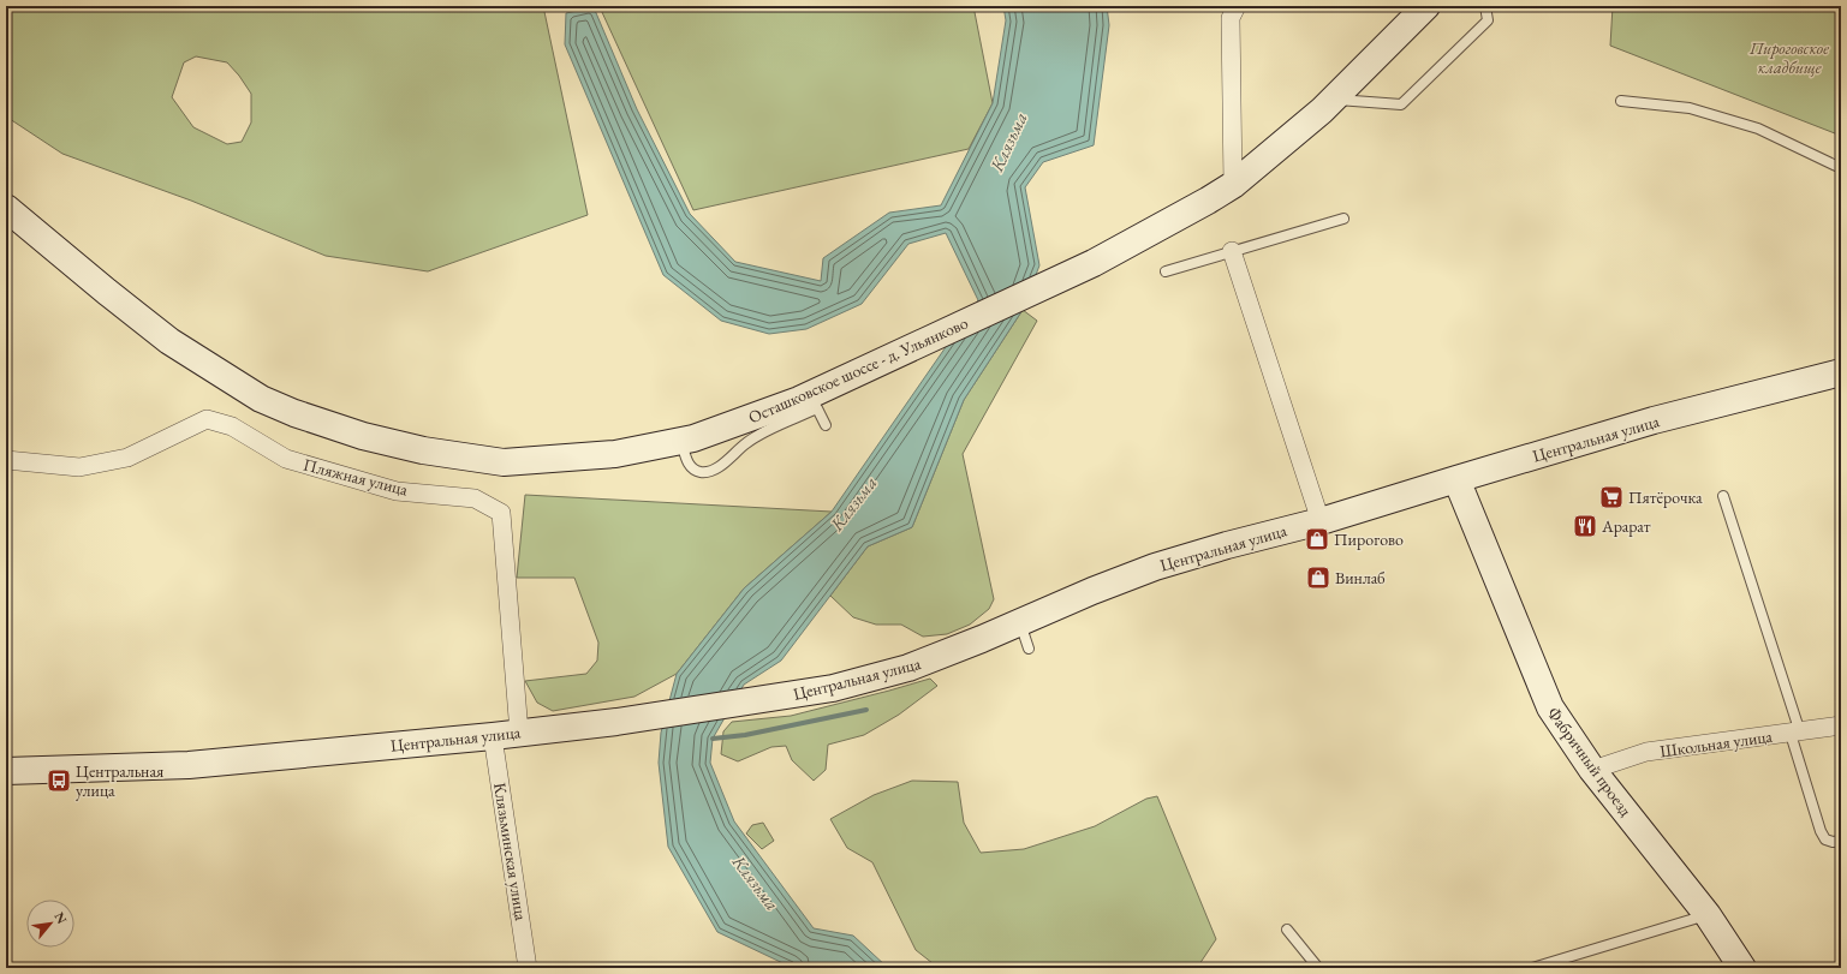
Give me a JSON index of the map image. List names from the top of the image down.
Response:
{
  "streets": {
    "street": [
      "Осташковское шоссе - д. Ульянково",
      "Центральная улица",
      "Пляжная улица",
      "Школьная улица",
      "Фабричный проезд",
      "Клязьминская улица"
    ]
  },
  "crossings": [
    ["Центральная улица", "Пляжная улица"],
    ["Центральная улица", "Фабричный проезд"],
    ["Центральная улица", "Клязьминская улица"],
    ["Школьная улица", "Фабричный проезд"]
  ],
  "water": ["Клязьма"],
  "parks": ["Пироговское кладбище"],
  "places": {
    "supermarket": ["Пятёрочка"],
    "restaurant": ["Арарат"],
    "shop": ["Пирогово", "Винлаб"],
    "bus stop": ["Центральная улица"]
  },
  "north": "top right"
}
